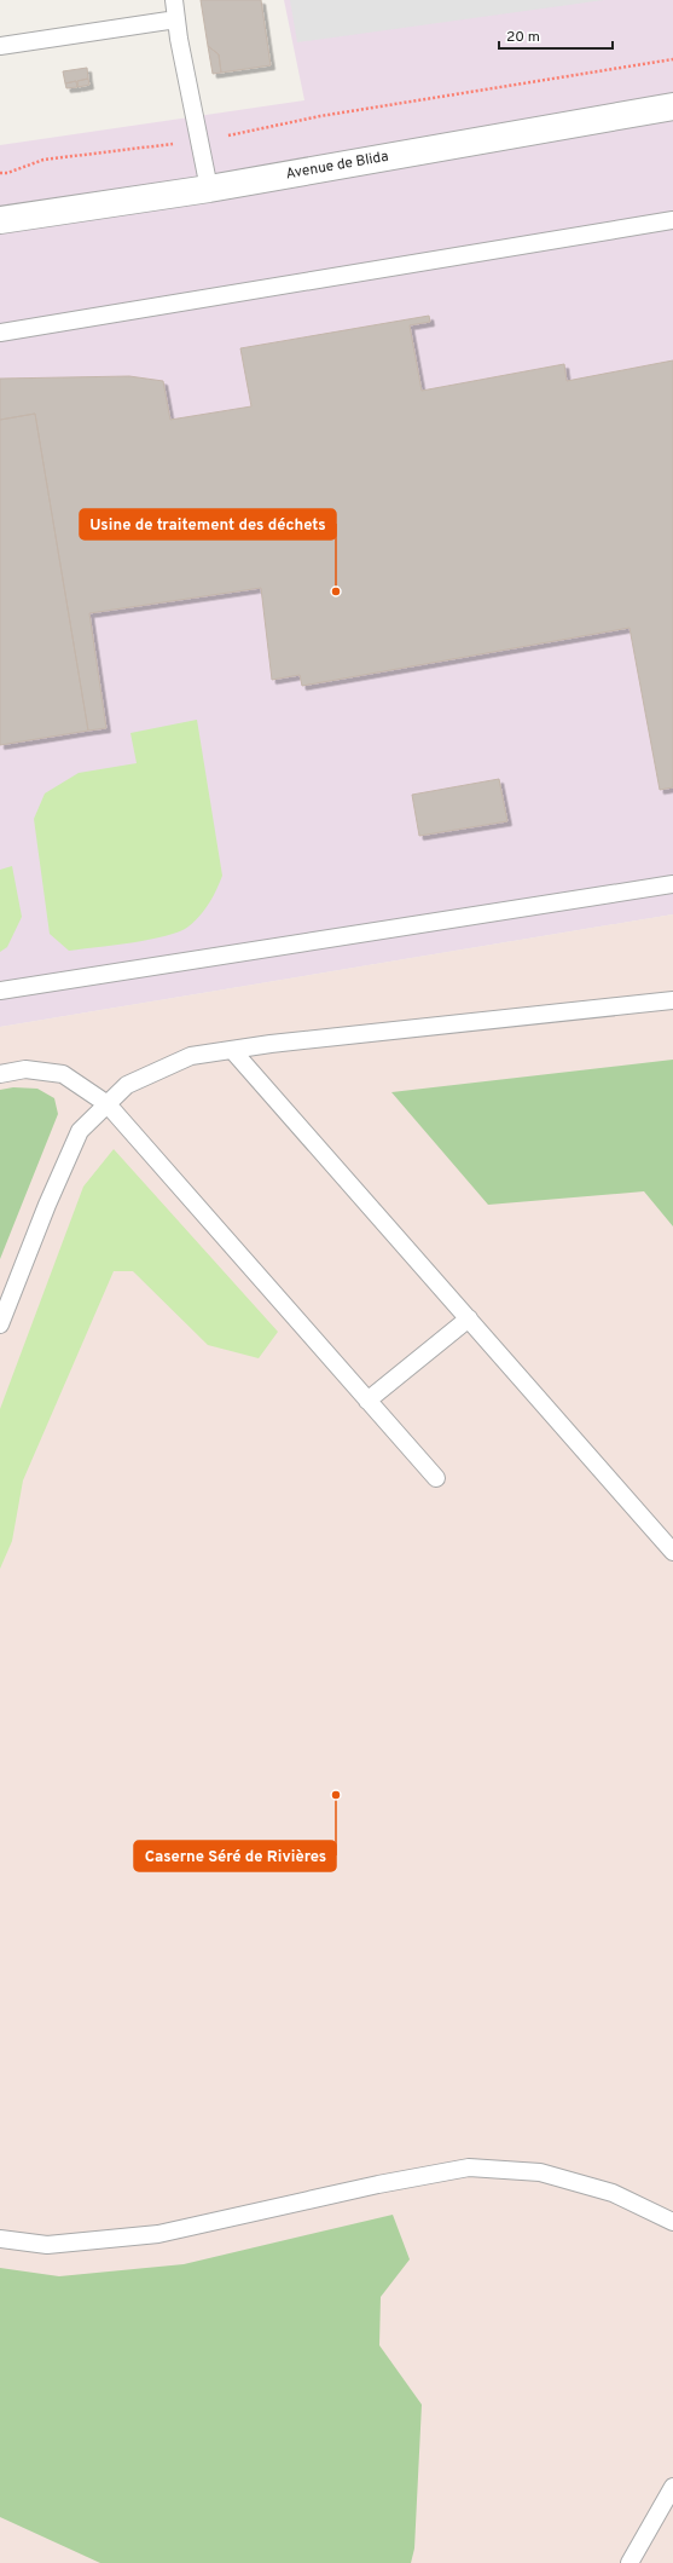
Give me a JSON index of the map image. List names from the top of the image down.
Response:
{
  "streets": {
    "street": ["Avenue de Blida"]
  },
  "places": ["Usine de traitement des déchets", "Caserne Séré de Rivières"],
  "scale_bar": "20 m"
}
